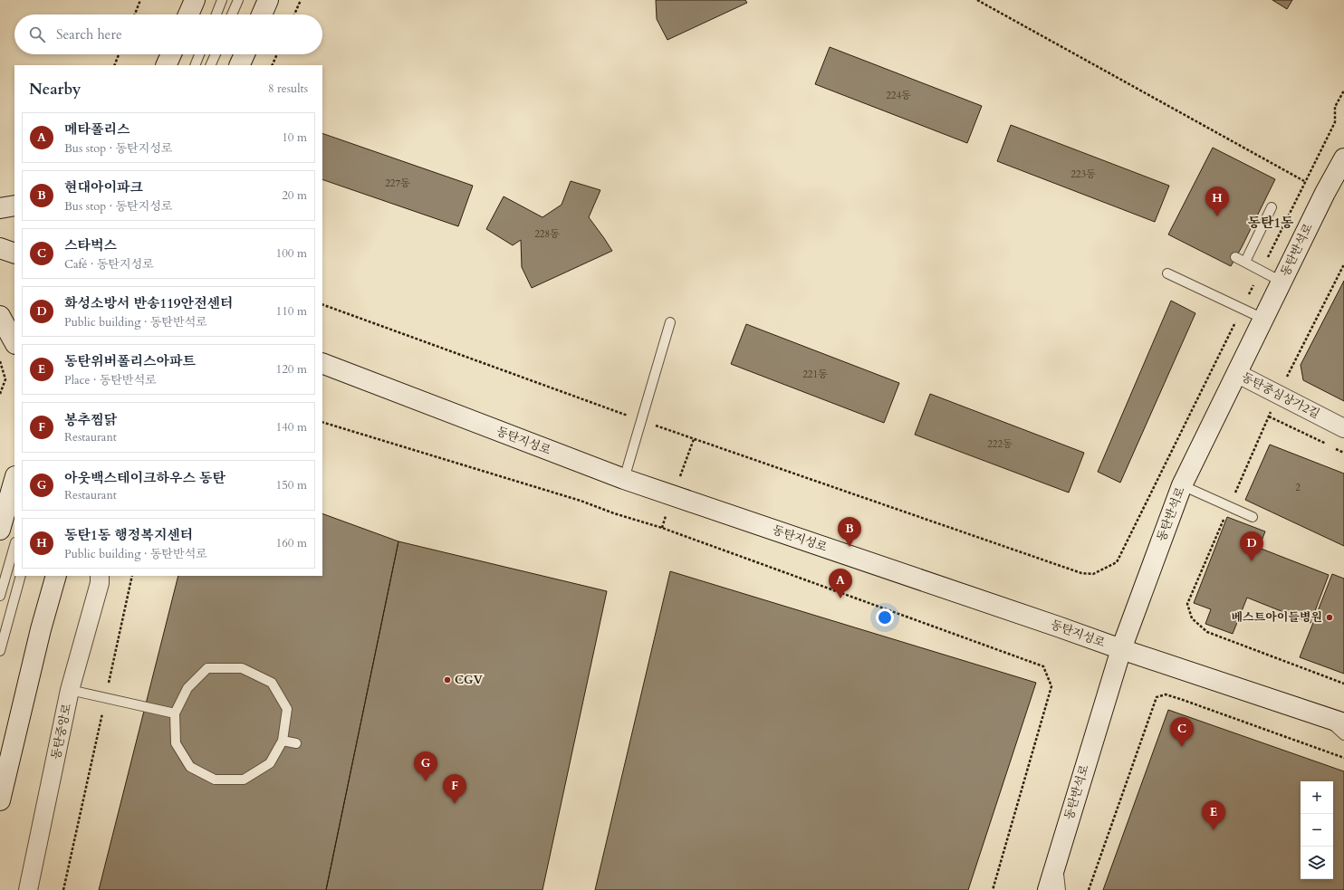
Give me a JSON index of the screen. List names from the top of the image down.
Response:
{
  "streets": {
    "street": [
      "동탄반석로",
      "동탄중심상가2길",
      "동탄지성로",
      "동탄중앙로"
    ]
  },
  "crossings": [
    ["동탄반석로", "동탄중심상가2길"],
    ["동탄반석로", "동탄지성로"]
  ],
  "districts": ["동탄1동"],
  "places": ["베스트아이들병원", "CGV"],
  "house_numbers": [
    "224동",
    "223동",
    "227동",
    "228동",
    "221동",
    "222동",
    "2"
  ],
  "page": {
    "search": "Search here",
    "heading": ["Nearby", "8 results"],
    "list": [
      {
        "mark": "A",
        "name": "메타폴리스",
        "note": "Bus stop · 동탄지성로",
        "value": "10 m"
      },
      {
        "mark": "B",
        "name": "현대아이파크",
        "note": "Bus stop · 동탄지성로",
        "value": "20 m"
      },
      {
        "mark": "C",
        "name": "스타벅스",
        "note": "Café · 동탄지성로",
        "value": "100 m"
      },
      {
        "mark": "D",
        "name": "화성소방서 반송119안전센터",
        "note": "Public building · 동탄반석로",
        "value": "110 m"
      },
      {
        "mark": "E",
        "name": "동탄위버폴리스아파트",
        "note": "Place · 동탄반석로",
        "value": "120 m"
      },
      {
        "mark": "F",
        "name": "봉추찜닭",
        "note": "Restaurant",
        "value": "140 m"
      },
      {
        "mark": "G",
        "name": "아웃백스테이크하우스 동탄",
        "note": "Restaurant",
        "value": "150 m"
      },
      {
        "mark": "H",
        "name": "동탄1동 행정복지센터",
        "note": "Public building · 동탄반석로",
        "value": "160 m"
      }
    ],
    "pins": [
      "H",
      "B",
      "D",
      "A",
      "C",
      "G",
      "F",
      "E"
    ],
    "map_buttons": ["+", "−"]
  }
}
